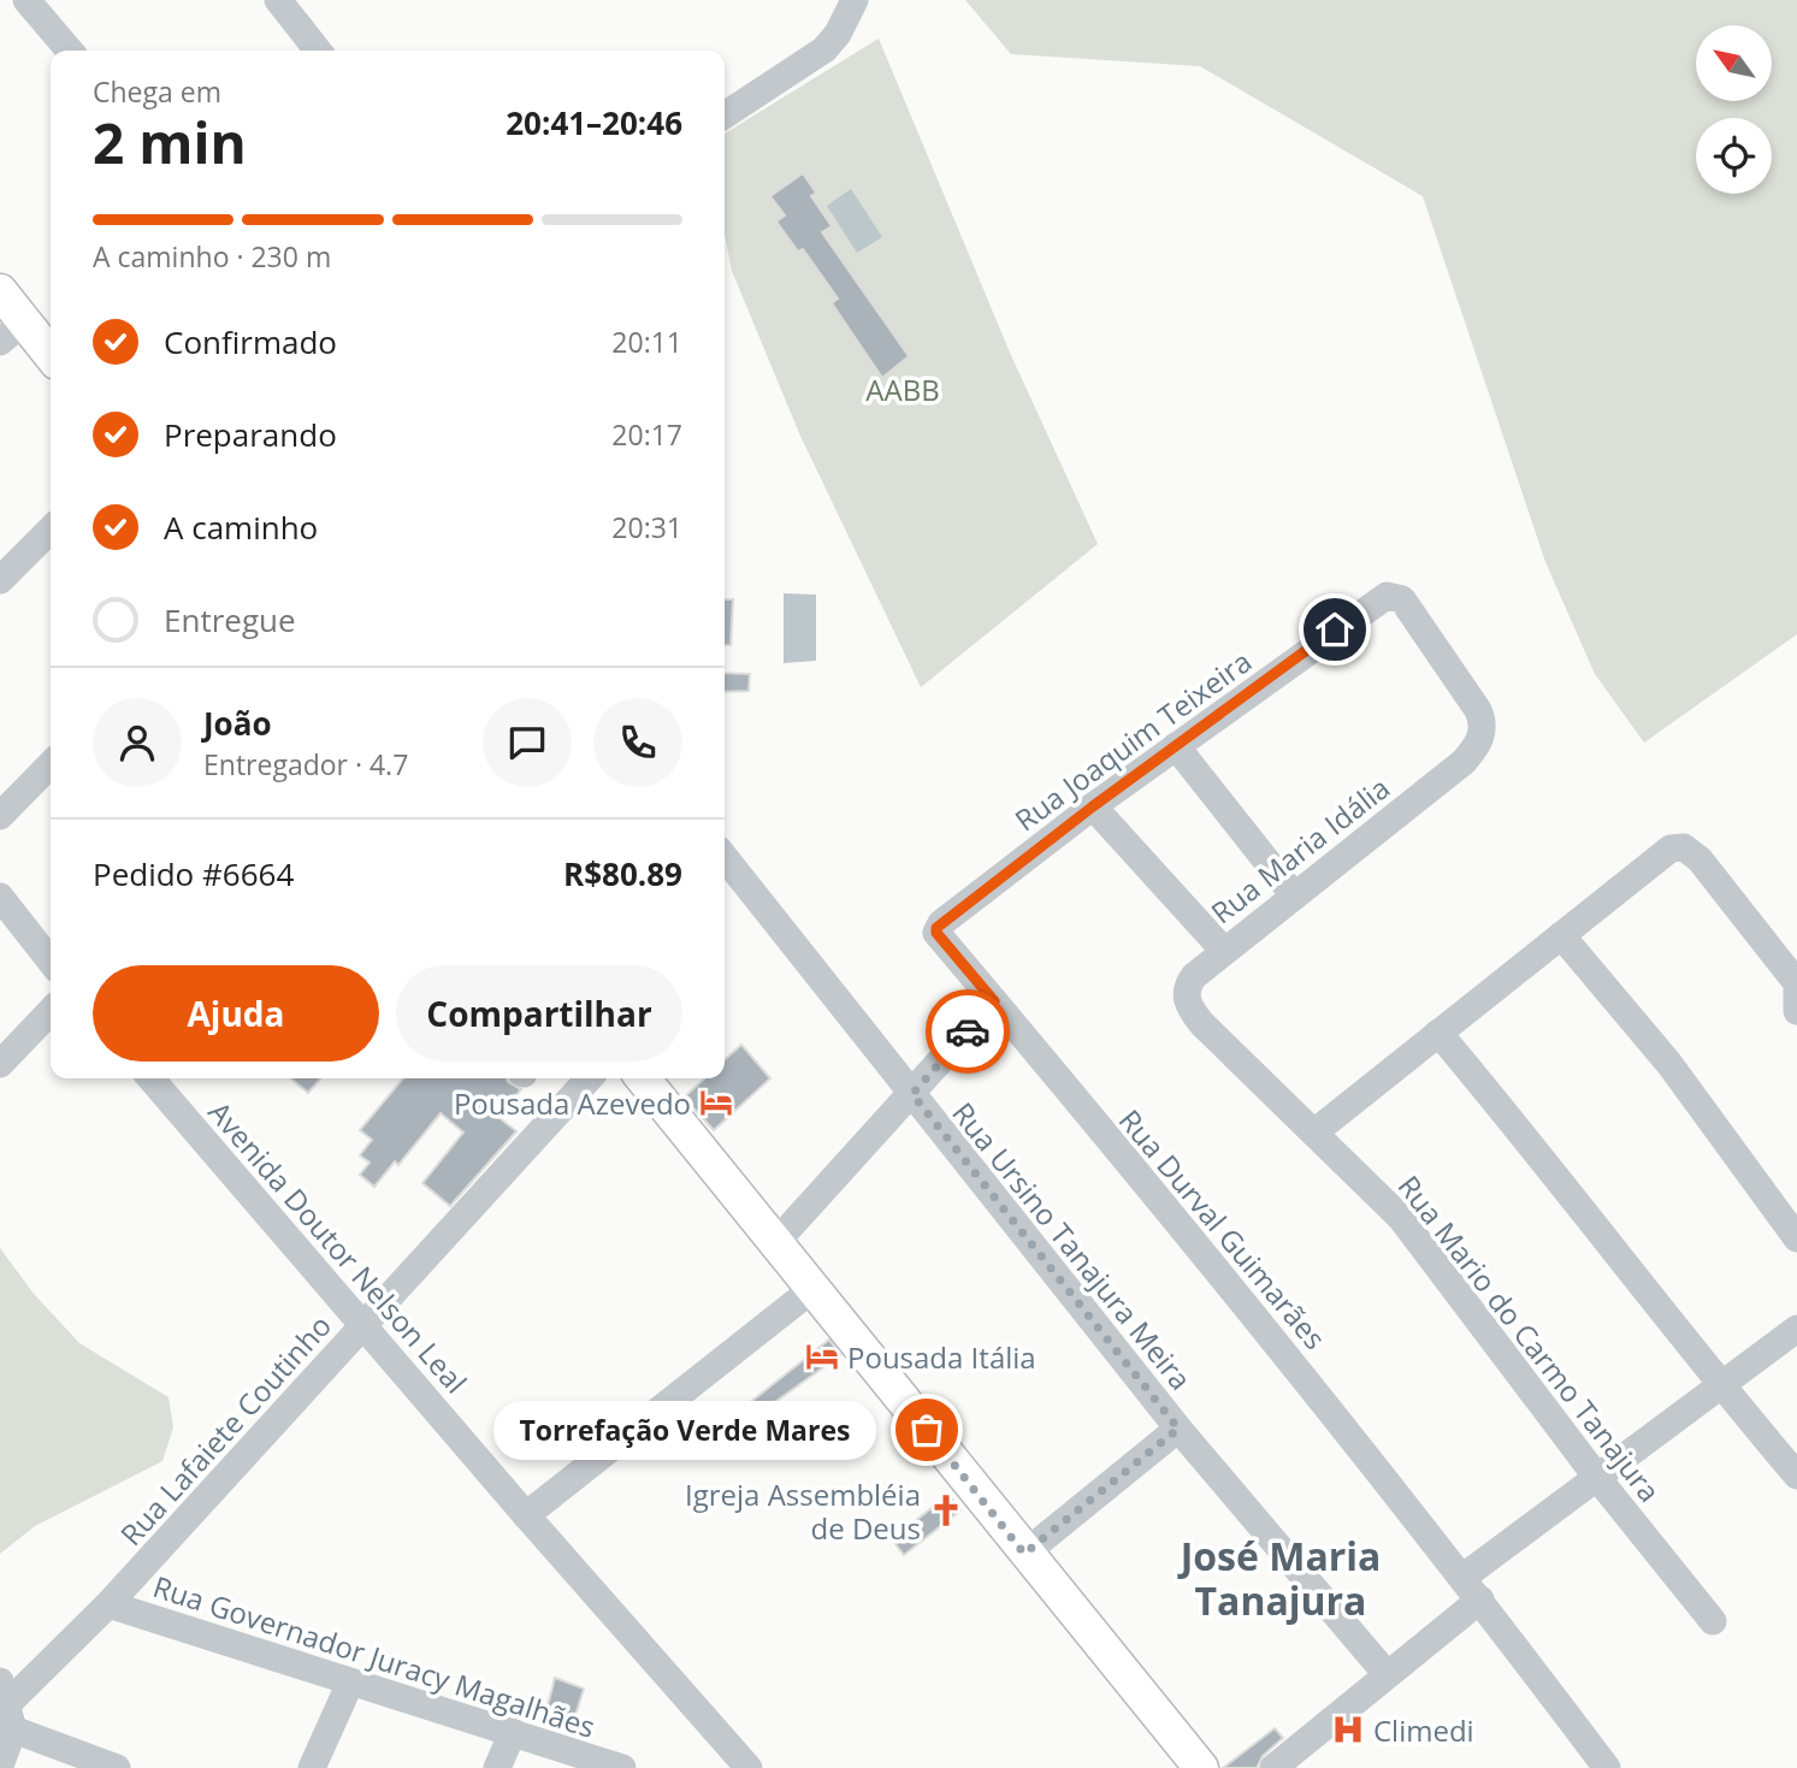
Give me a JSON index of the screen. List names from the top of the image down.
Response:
{
  "streets": {
    "street": [
      "Rua Joaquim Teixeira",
      "Rua Maria Idália",
      "Rua Durval Guimarães",
      "Rua Ursino Tanajura Meira",
      "Avenida Doutor Nelson Leal",
      "Rua Mario do Carmo Tanajura",
      "Rua Lafaiete Coutinho",
      "Rua Governador Juracy Magalhães"
    ]
  },
  "crossings": [
    ["Rua Joaquim Teixeira", "Rua Maria Idália"],
    ["Rua Joaquim Teixeira", "Rua Durval Guimarães"],
    ["Rua Maria Idália", "Rua Mario do Carmo Tanajura"],
    ["Avenida Doutor Nelson Leal", "Rua Lafaiete Coutinho"],
    ["Rua Lafaiete Coutinho", "Rua Governador Juracy Magalhães"]
  ],
  "districts": ["José Maria Tanajura"],
  "parks": ["AABB"],
  "places": {
    "hotel": ["Pousada Azevedo", "Pousada Itália"],
    "other": ["Torrefação Verde Mares"],
    "church": ["Igreja Assembléia de Deus"],
    "hospital": ["Climedi"]
  },
  "north": "top left",
  "page": {
    "heading": ["2 min", "Chega em", "20:41–20:46"],
    "panel": [
      "João",
      "Entregador · 4.7",
      "Pedido #6664",
      "R$80.89"
    ],
    "bar": "A caminho · 230 m",
    "list": [
      ["Confirmado", "20:11"],
      ["Preparando", "20:17"],
      ["A caminho", "20:31"],
      "Entregue"
    ],
    "buttons": ["Ajuda", "Compartilhar"],
    "bubble": "Torrefação Verde Mares"
  }
}
